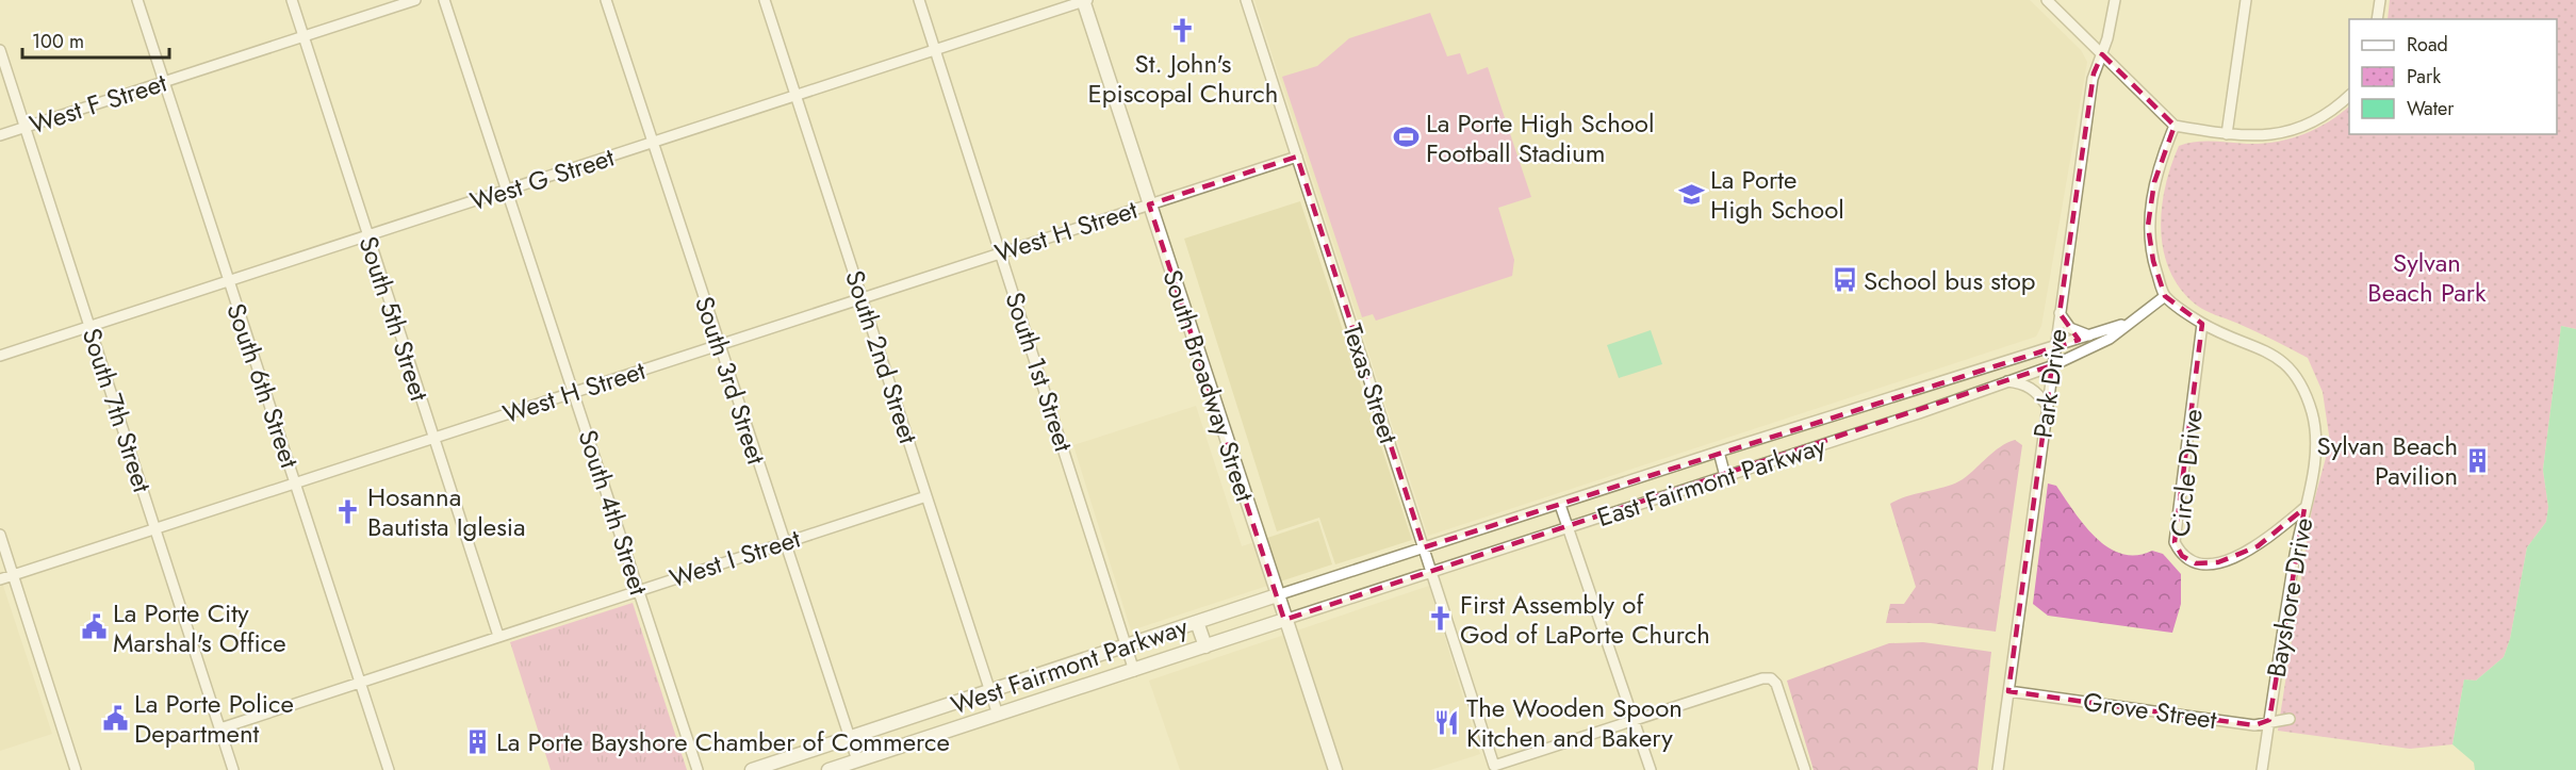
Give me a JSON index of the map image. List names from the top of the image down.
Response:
{
  "streets": {
    "main road": ["South Broadway Street", "West Fairmont Parkway"],
    "street": [
      "West F Street",
      "West G Street",
      "West H Street",
      "South 5th Street",
      "South 2nd Street",
      "South 1st Street",
      "South 3rd Street",
      "Texas Street",
      "Park Drive",
      "South 6th Street",
      "South 7th Street",
      "Circle Drive",
      "East Fairmont Parkway",
      "South 4th Street",
      "West I Street",
      "Bayshore Drive",
      "Grove Street"
    ]
  },
  "crossings": [
    ["West F Street", "South 5th Street"],
    ["West F Street", "South 6th Street"],
    ["West F Street", "South 7th Street"],
    ["West G Street", "South 5th Street"],
    ["West G Street", "South 2nd Street"],
    ["West G Street", "South 1st Street"],
    ["West G Street", "South 3rd Street"],
    ["West G Street", "South 6th Street"],
    ["West G Street", "South Broadway Street"],
    ["West G Street", "South 7th Street"],
    ["West G Street", "South 4th Street"],
    ["West H Street", "South 5th Street"],
    ["West H Street", "South 2nd Street"],
    ["West H Street", "South 1st Street"],
    ["West H Street", "South 3rd Street"],
    ["West H Street", "Texas Street"],
    ["West H Street", "South 6th Street"],
    ["West H Street", "South Broadway Street"],
    ["West H Street", "South 7th Street"],
    ["West H Street", "South 4th Street"],
    ["South 5th Street", "West I Street"],
    ["South 2nd Street", "West I Street"],
    ["South 2nd Street", "West Fairmont Parkway"],
    ["South 1st Street", "West Fairmont Parkway"],
    ["South 3rd Street", "West I Street"],
    ["South 3rd Street", "West Fairmont Parkway"],
    ["Texas Street", "East Fairmont Parkway"],
    ["Park Drive", "East Fairmont Parkway"],
    ["Park Drive", "Grove Street"],
    ["South 6th Street", "West I Street"],
    ["South Broadway Street", "East Fairmont Parkway"],
    ["South Broadway Street", "West Fairmont Parkway"],
    ["South 7th Street", "West I Street"],
    ["Circle Drive", "Bayshore Drive"],
    ["East Fairmont Parkway", "Bayshore Drive"],
    ["East Fairmont Parkway", "West Fairmont Parkway"],
    ["South 4th Street", "West I Street"],
    ["Bayshore Drive", "Grove Street"]
  ],
  "parks": ["Sylvan Beach Park"],
  "places": {
    "church": ["St. John's Episcopal Church", "Hosanna Bautista Iglesia", "First Assembly of God of LaPorte Church"],
    "sports": ["La Porte High School Football Stadium"],
    "school or university": ["La Porte High School"],
    "bus stop": ["School bus stop"],
    "building": ["Sylvan Beach Pavilion", "La Porte Bayshore Chamber of Commerce"],
    "public building": ["La Porte City Marshal's Office", "La Porte Police Department"],
    "restaurant": ["The Wooden Spoon Kitchen and Bakery"]
  },
  "legend": ["Road", "Park", "Water"],
  "scale_bar": "100 m"
}
